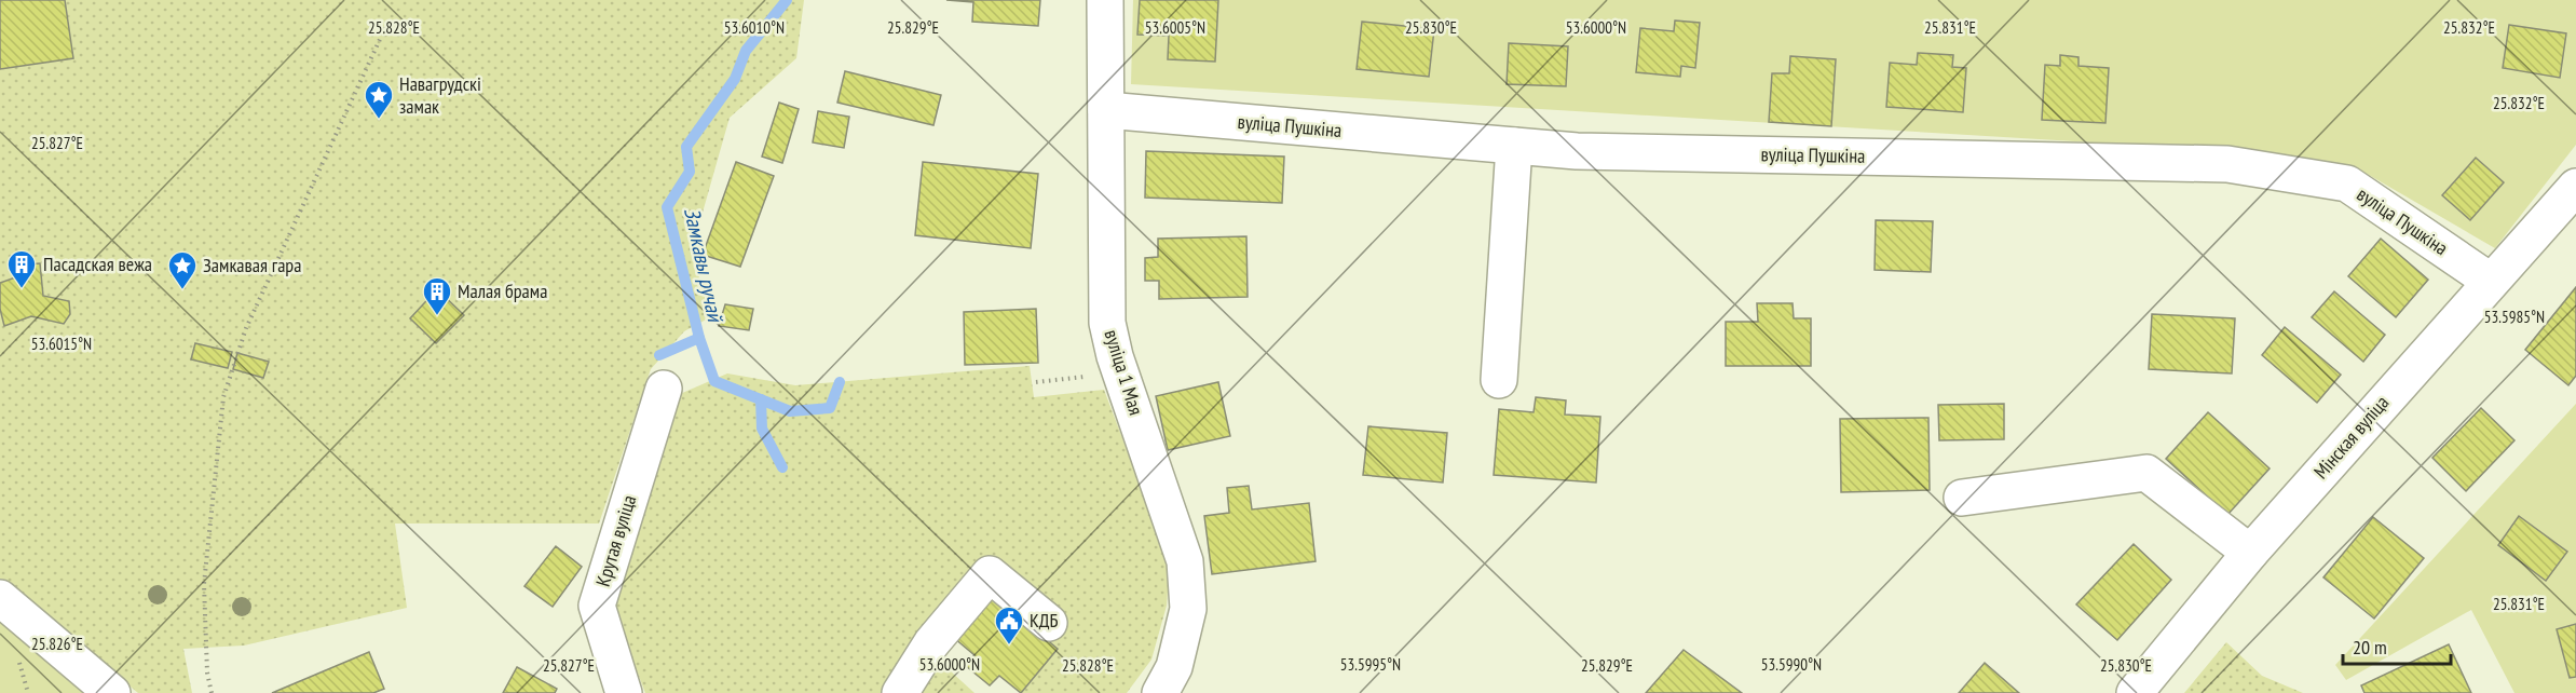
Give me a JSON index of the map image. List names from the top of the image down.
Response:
{
  "streets": {
    "street": [
      "вуліца Пушкіна",
      "вуліца 1 Мая",
      "Мінская вуліца",
      "Крутая вуліца"
    ]
  },
  "crossings": [
    ["вуліца Пушкіна", "вуліца 1 Мая"],
    ["вуліца Пушкіна", "Мінская вуліца"]
  ],
  "water": ["Замкавы ручай"],
  "places": {
    "place": ["Навагрудскі замак", "Замкавая гара"],
    "building": ["Пасадская вежа", "Малая брама"],
    "public building": ["КДБ"]
  },
  "scale_bar": "20 m",
  "coordinates": [
    "25.828°E",
    "25.829°E",
    "25.830°E",
    "25.831°E",
    "25.832°E",
    "53.6010°N",
    "53.6005°N",
    "53.6000°N",
    "25.827°E",
    "53.5985°N",
    "53.6015°N",
    "25.826°E",
    "53.5995°N",
    "53.5990°N"
  ]
}
